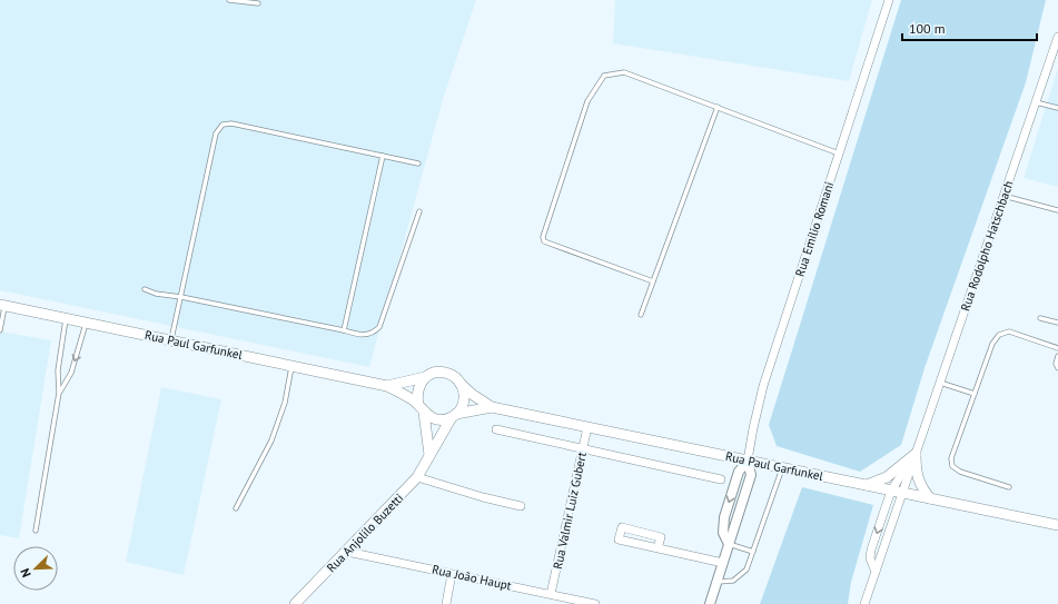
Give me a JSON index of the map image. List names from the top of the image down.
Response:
{
  "streets": {
    "main road": ["Rua Paul Garfunkel", "Rua Anjolilo Buzetti"],
    "street": [
      "Rua Emílio Romani",
      "Rua Rodolpho Hatschbach",
      "Rua Valmir Luiz Gubert",
      "Rua João Haupt"
    ]
  },
  "crossings": [
    ["Rua Emílio Romani", "Rua Paul Garfunkel"],
    ["Rua Rodolpho Hatschbach", "Rua Paul Garfunkel"],
    ["Rua Paul Garfunkel", "Rua Valmir Luiz Gubert"],
    ["Rua Paul Garfunkel", "Rua Anjolilo Buzetti"],
    ["Rua Valmir Luiz Gubert", "Rua João Haupt"],
    ["Rua Anjolilo Buzetti", "Rua João Haupt"]
  ],
  "scale_bar": "100 m",
  "north": "bottom left"
}
